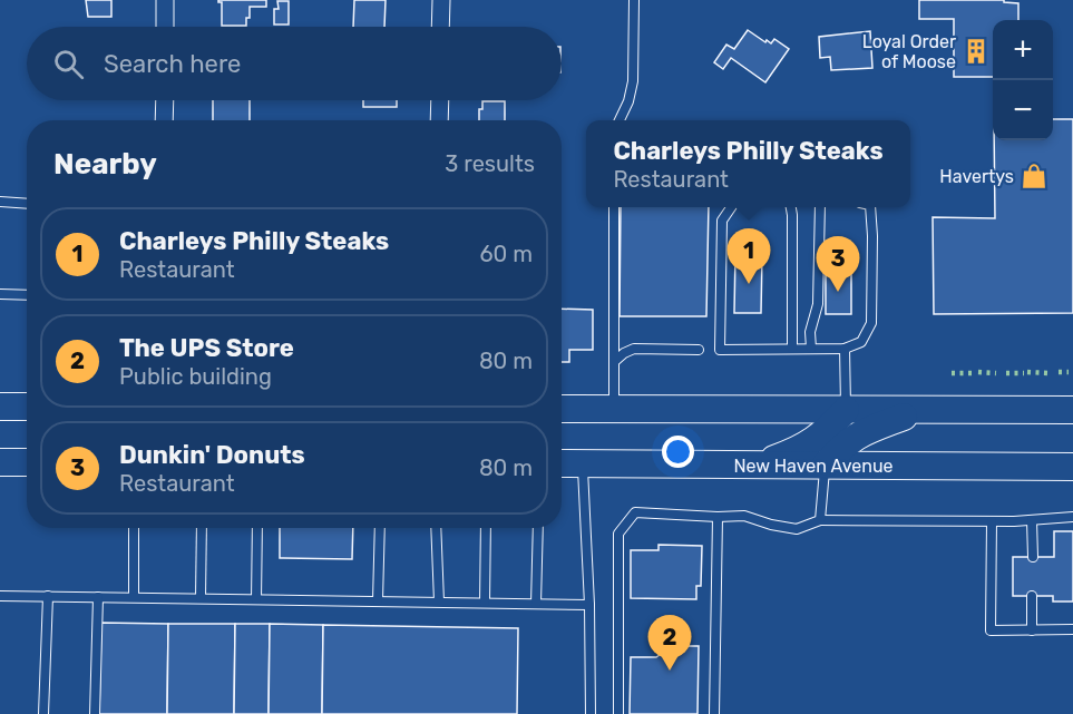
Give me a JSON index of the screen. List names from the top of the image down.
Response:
{
  "streets": {
    "main road": ["New Haven Avenue"]
  },
  "places": {
    "building": ["Loyal Order of Moose"],
    "shop": ["Havertys"]
  },
  "page": {
    "map_buttons": ["+", "−"],
    "search": "Search here",
    "popup": ["Charleys Philly Steaks", "Restaurant"],
    "heading": ["Nearby", "3 results"],
    "list": [
      {
        "mark": "1",
        "name": "Charleys Philly Steaks",
        "note": "Restaurant",
        "value": "60 m"
      },
      {
        "mark": "2",
        "name": "The UPS Store",
        "note": "Public building",
        "value": "80 m"
      },
      {
        "mark": "3",
        "name": "Dunkin' Donuts",
        "note": "Restaurant",
        "value": "80 m"
      }
    ],
    "pins": ["1", "3", "2"]
  }
}
